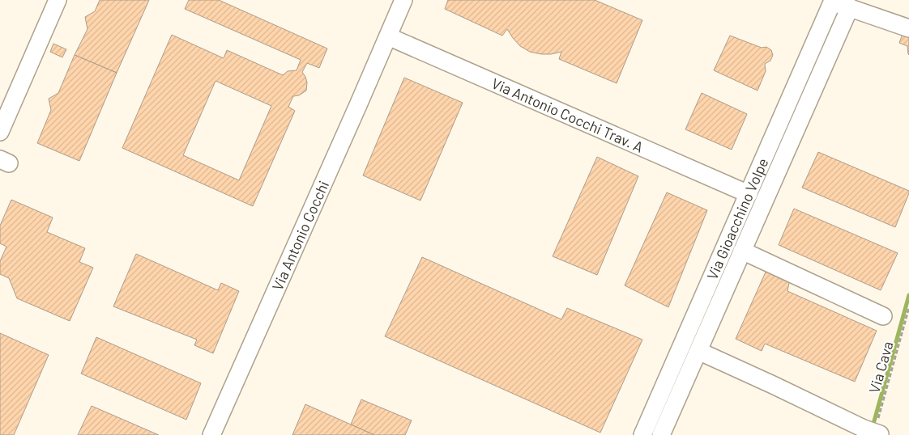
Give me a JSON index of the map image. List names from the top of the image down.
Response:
{
  "streets": {
    "street": ["Via Antonio Cocchi Trav. A", "Via Gioacchino Volpe", "Via Antonio Cocchi"],
    "path": ["Via Cava"]
  },
  "crossings": [
    ["Via Antonio Cocchi Trav. A", "Via Gioacchino Volpe"],
    ["Via Antonio Cocchi Trav. A", "Via Antonio Cocchi"]
  ]
}
